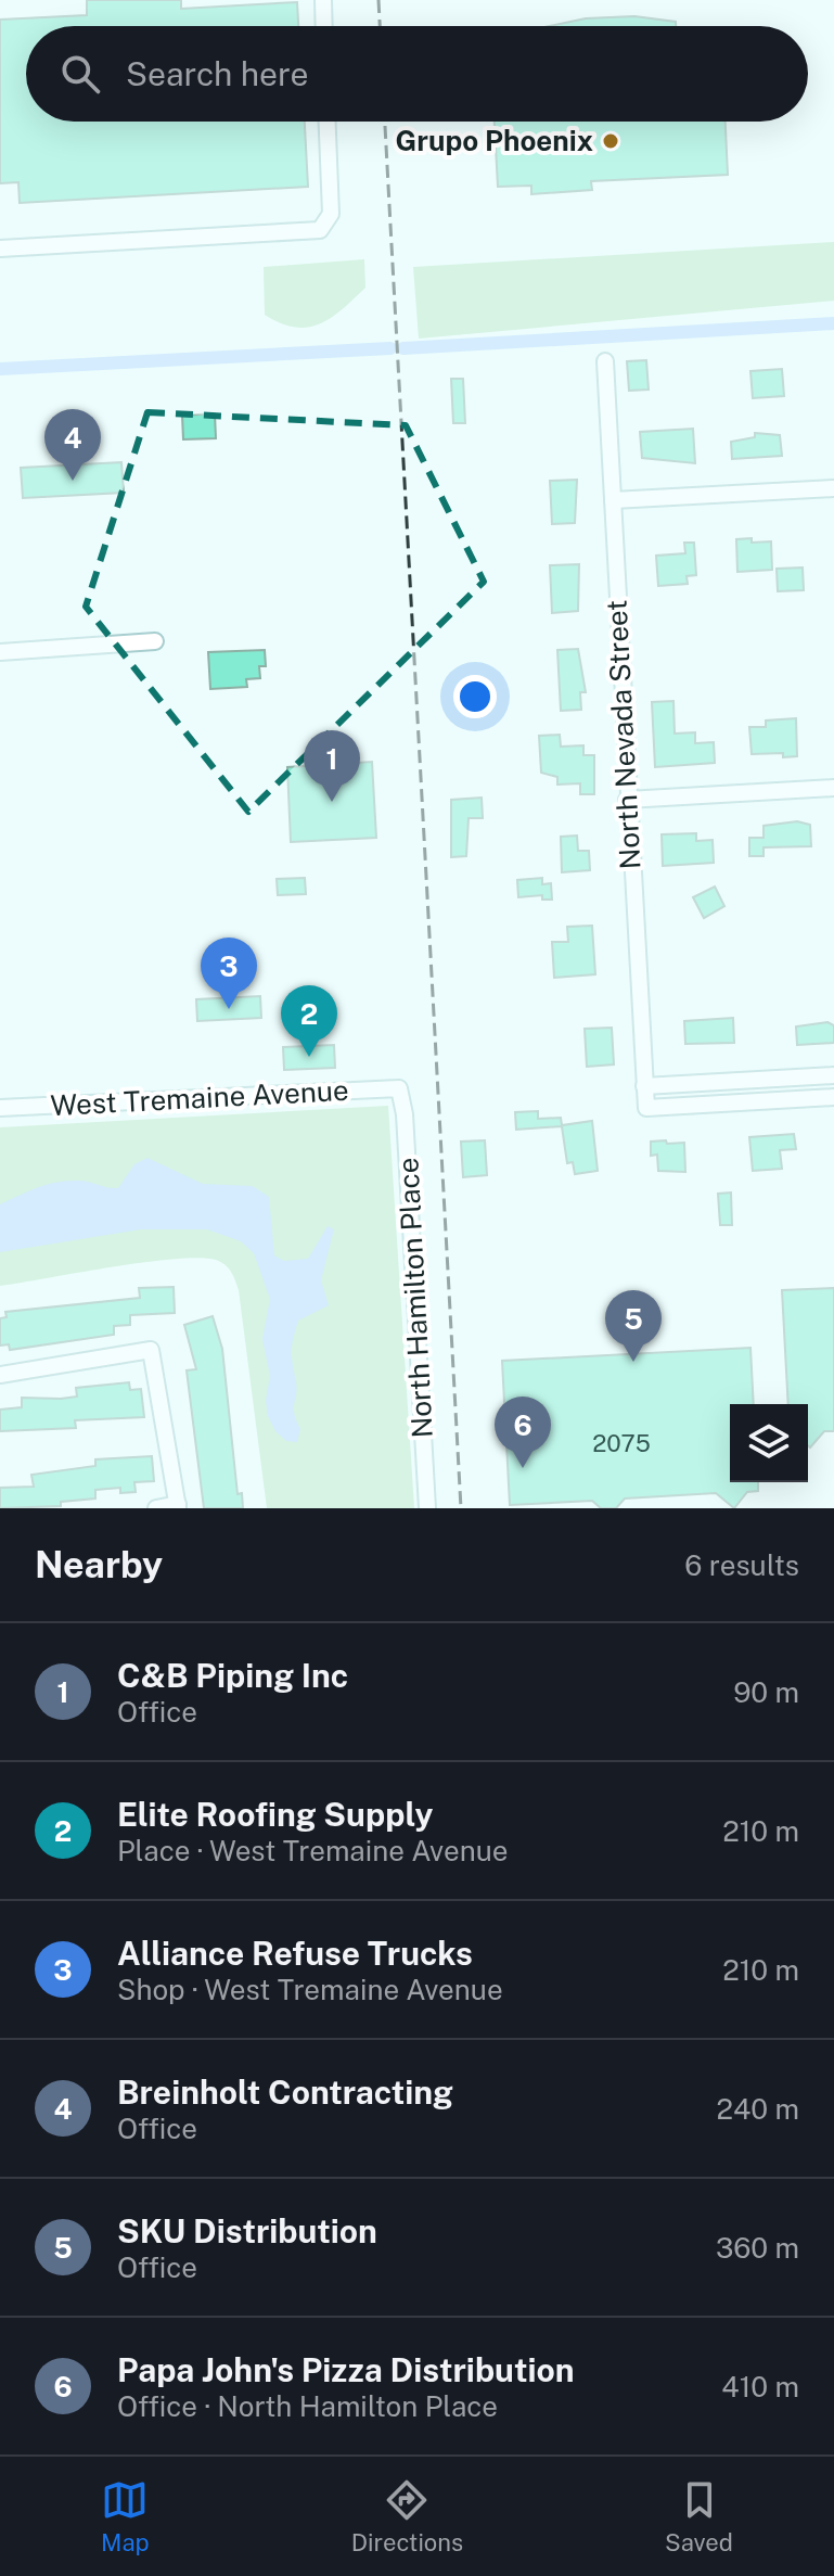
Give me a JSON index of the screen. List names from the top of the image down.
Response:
{
  "streets": {
    "street": ["North Nevada Street", "West Tremaine Avenue", "North Hamilton Place"]
  },
  "crossings": [
    ["West Tremaine Avenue", "North Hamilton Place"]
  ],
  "places": ["Grupo Phoenix"],
  "house_numbers": ["2075"],
  "page": {
    "search": "Search here",
    "pins": [
      "4",
      "1",
      "3",
      "2",
      "5",
      "6"
    ],
    "heading": ["Nearby", "6 results"],
    "list": [
      {
        "mark": "1",
        "name": "C&B Piping Inc",
        "note": "Office",
        "value": "90 m"
      },
      {
        "mark": "2",
        "name": "Elite Roofing Supply",
        "note": "Place · West Tremaine Avenue",
        "value": "210 m"
      },
      {
        "mark": "3",
        "name": "Alliance Refuse Trucks",
        "note": "Shop · West Tremaine Avenue",
        "value": "210 m"
      },
      {
        "mark": "4",
        "name": "Breinholt Contracting",
        "note": "Office",
        "value": "240 m"
      },
      {
        "mark": "5",
        "name": "SKU Distribution",
        "note": "Office",
        "value": "360 m"
      },
      {
        "mark": "6",
        "name": "Papa John's Pizza Distribution",
        "note": "Office · North Hamilton Place",
        "value": "410 m"
      }
    ],
    "nav": ["Map", "Directions", "Saved"]
  }
}
